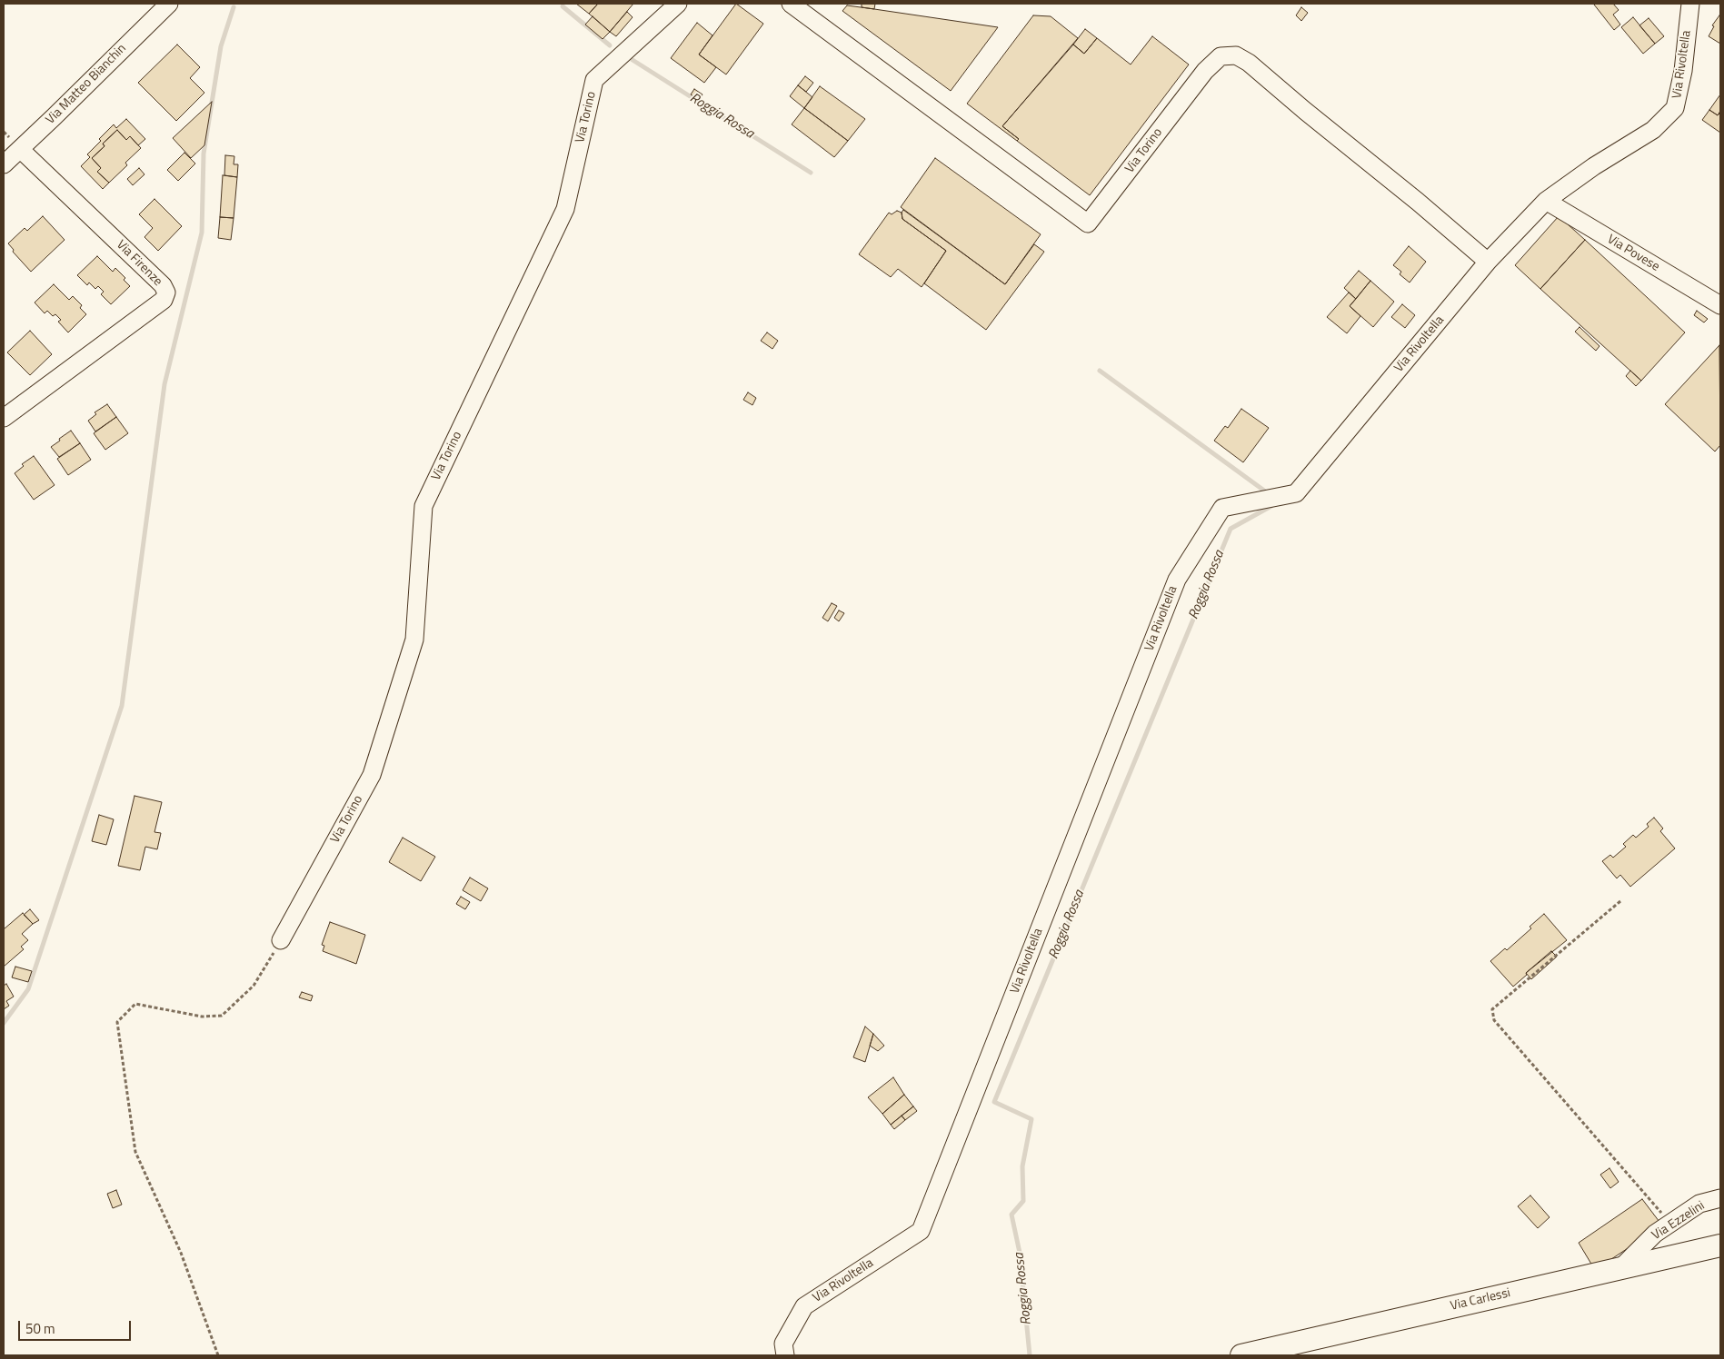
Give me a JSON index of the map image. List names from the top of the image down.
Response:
{
  "streets": {
    "main road": ["Via Carlessi"],
    "street": [
      "Via Rivoltella",
      "Via Matteo Bianchin",
      "Via Torino",
      "Via Povese",
      "Via Firenze",
      "Via Ezzelini"
    ]
  },
  "crossings": [
    ["Via Rivoltella", "Via Torino"],
    ["Via Rivoltella", "Via Povese"],
    ["Via Matteo Bianchin", "Via Firenze"],
    ["Via Ezzelini", "Via Carlessi"]
  ],
  "water": ["Roggia Rossa"],
  "scale_bar": "50 m"
}
